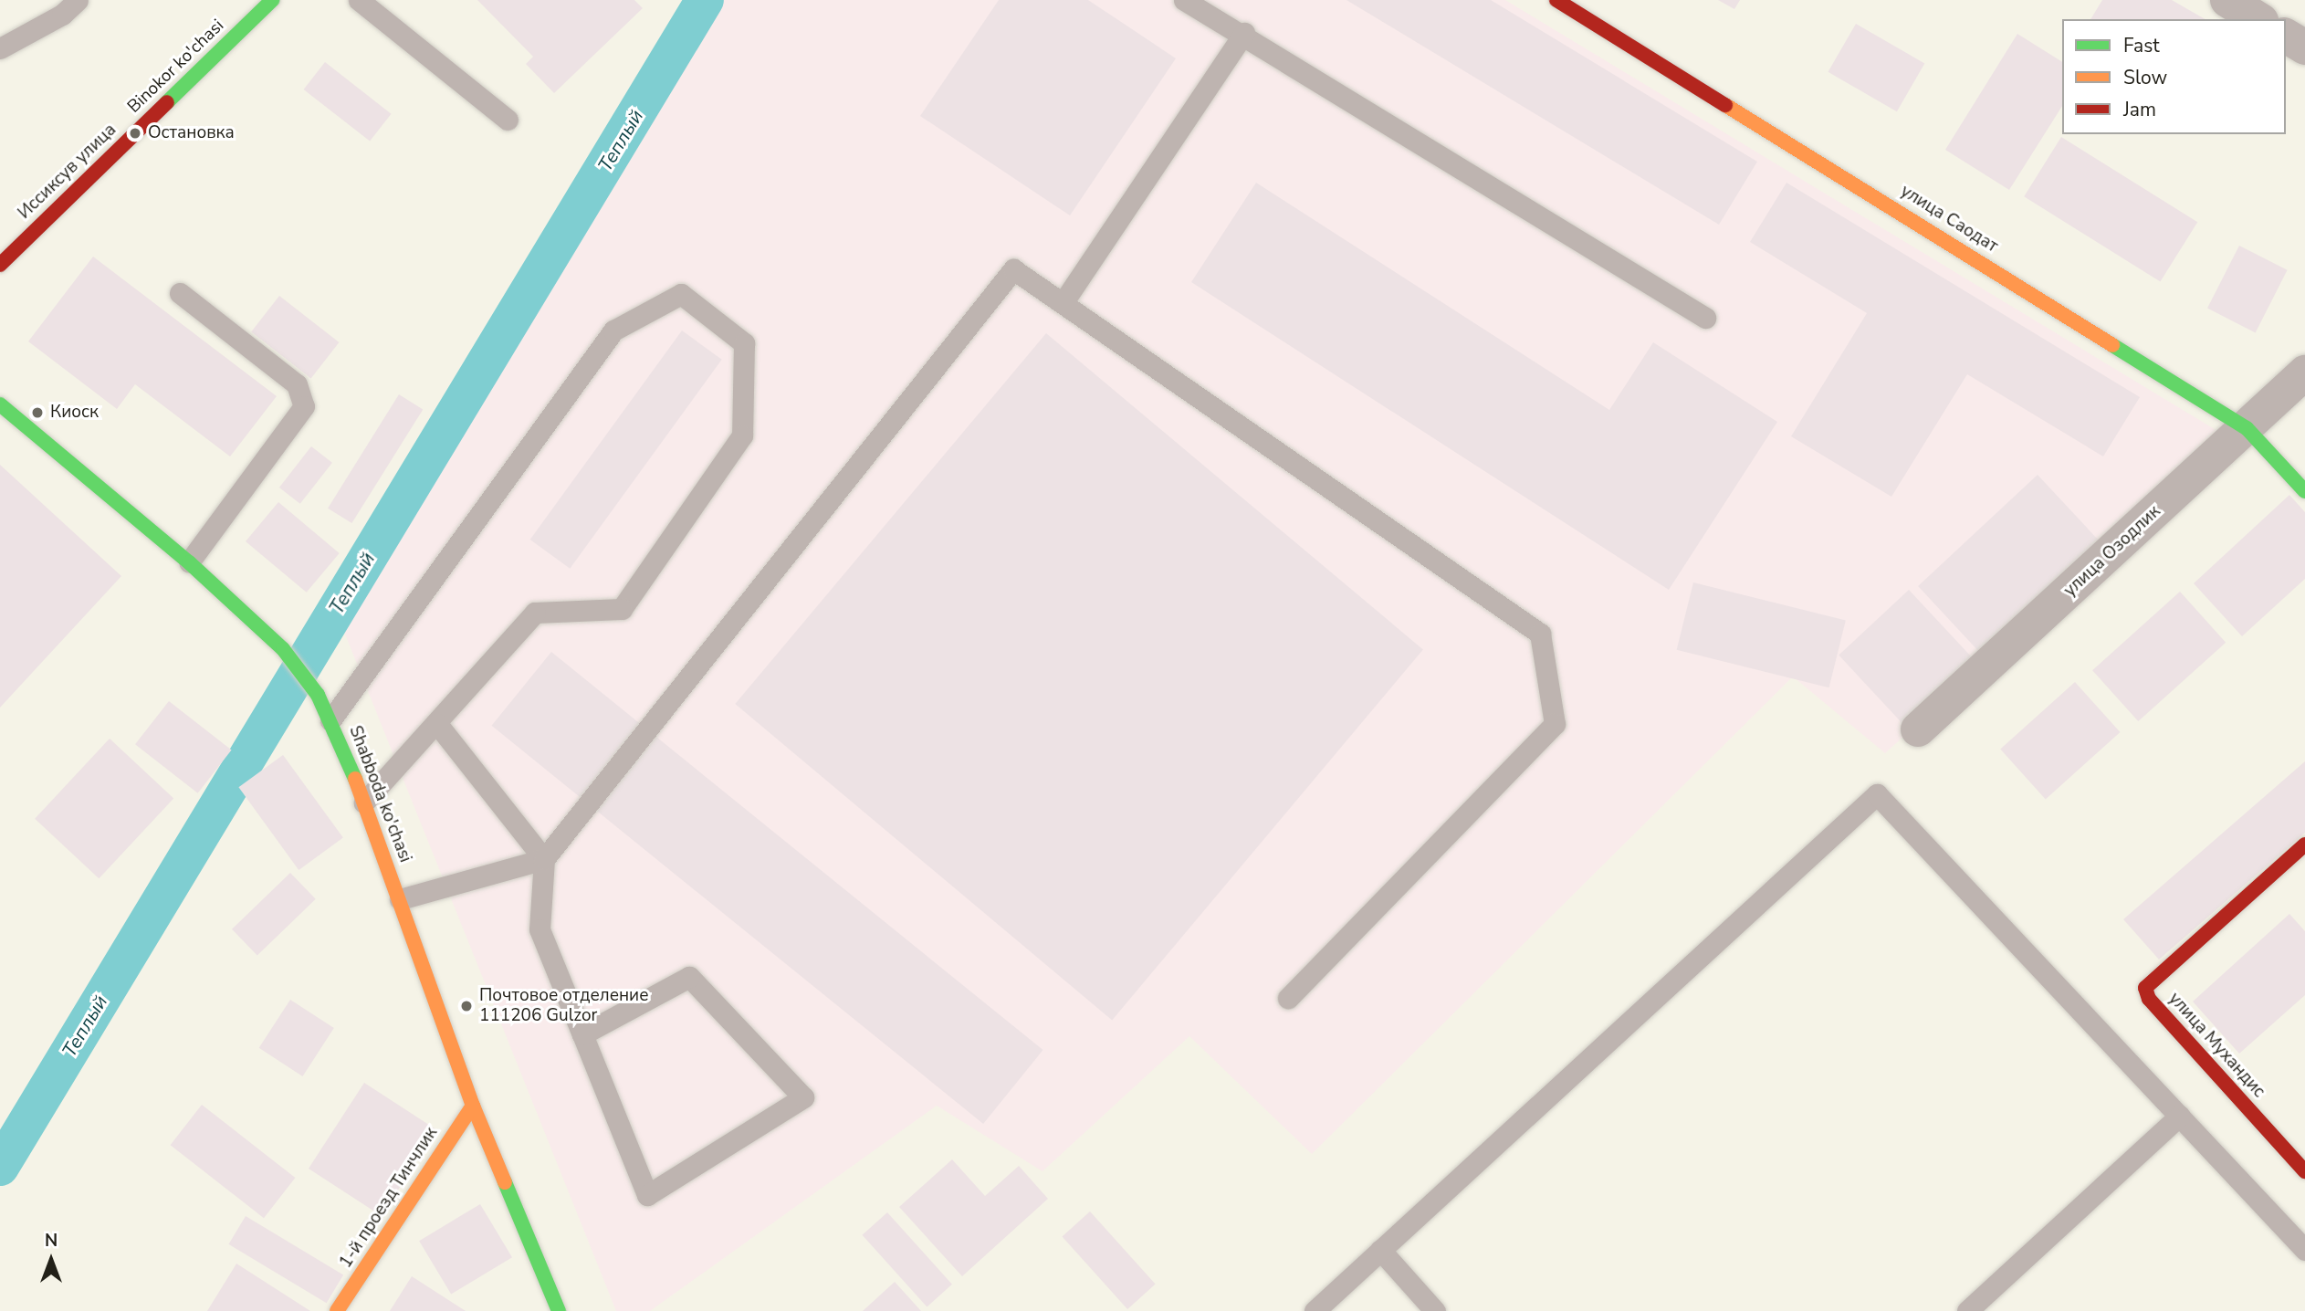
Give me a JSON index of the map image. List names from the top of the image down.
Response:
{
  "streets": {
    "street": [
      "Binokor ko'chasi",
      "Иссиксув улица",
      "улица Саодат",
      "улица Озодлик",
      "Shabboda ko'chasi",
      "улица Мухандис",
      "1-й проезд Тинчлик"
    ]
  },
  "crossings": [
    ["Binokor ko'chasi", "Иссиксув улица"],
    ["улица Саодат", "улица Озодлик"],
    ["Shabboda ko'chasi", "1-й проезд Тинчлик"]
  ],
  "water": ["Теплый"],
  "places": ["Остановка", "Киоск", "Почтовое отделение 111206 Gulzor"],
  "legend": ["Fast", "Slow", "Jam"],
  "north": "top"
}
